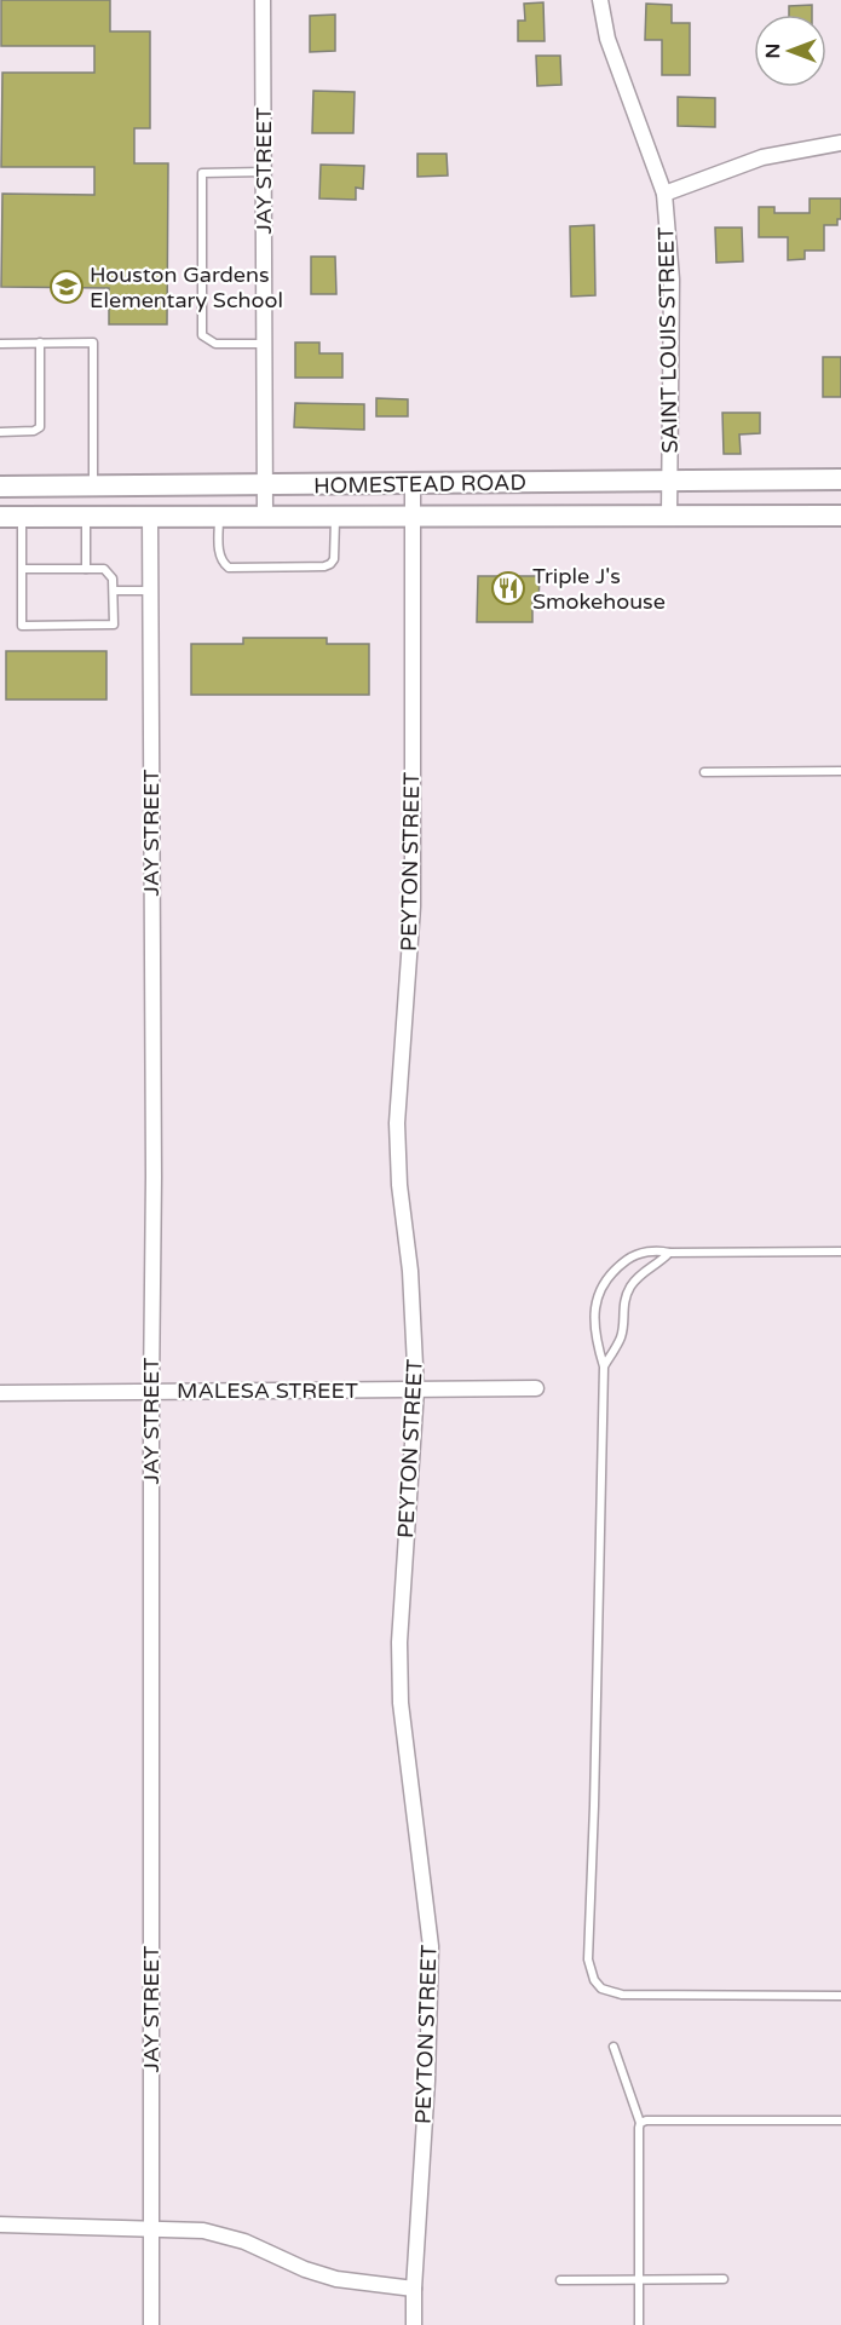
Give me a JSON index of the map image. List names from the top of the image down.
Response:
{
  "streets": {
    "main road": ["HOMESTEAD ROAD"],
    "street": [
      "JAY STREET",
      "SAINT LOUIS STREET",
      "PEYTON STREET",
      "MALESA STREET"
    ]
  },
  "crossings": [
    ["JAY STREET", "HOMESTEAD ROAD"],
    ["JAY STREET", "MALESA STREET"],
    ["SAINT LOUIS STREET", "HOMESTEAD ROAD"],
    ["HOMESTEAD ROAD", "PEYTON STREET"],
    ["PEYTON STREET", "MALESA STREET"]
  ],
  "places": {
    "school or university": ["Houston Gardens Elementary School"],
    "restaurant": ["Triple J's Smokehouse"]
  },
  "north": "left"
}
